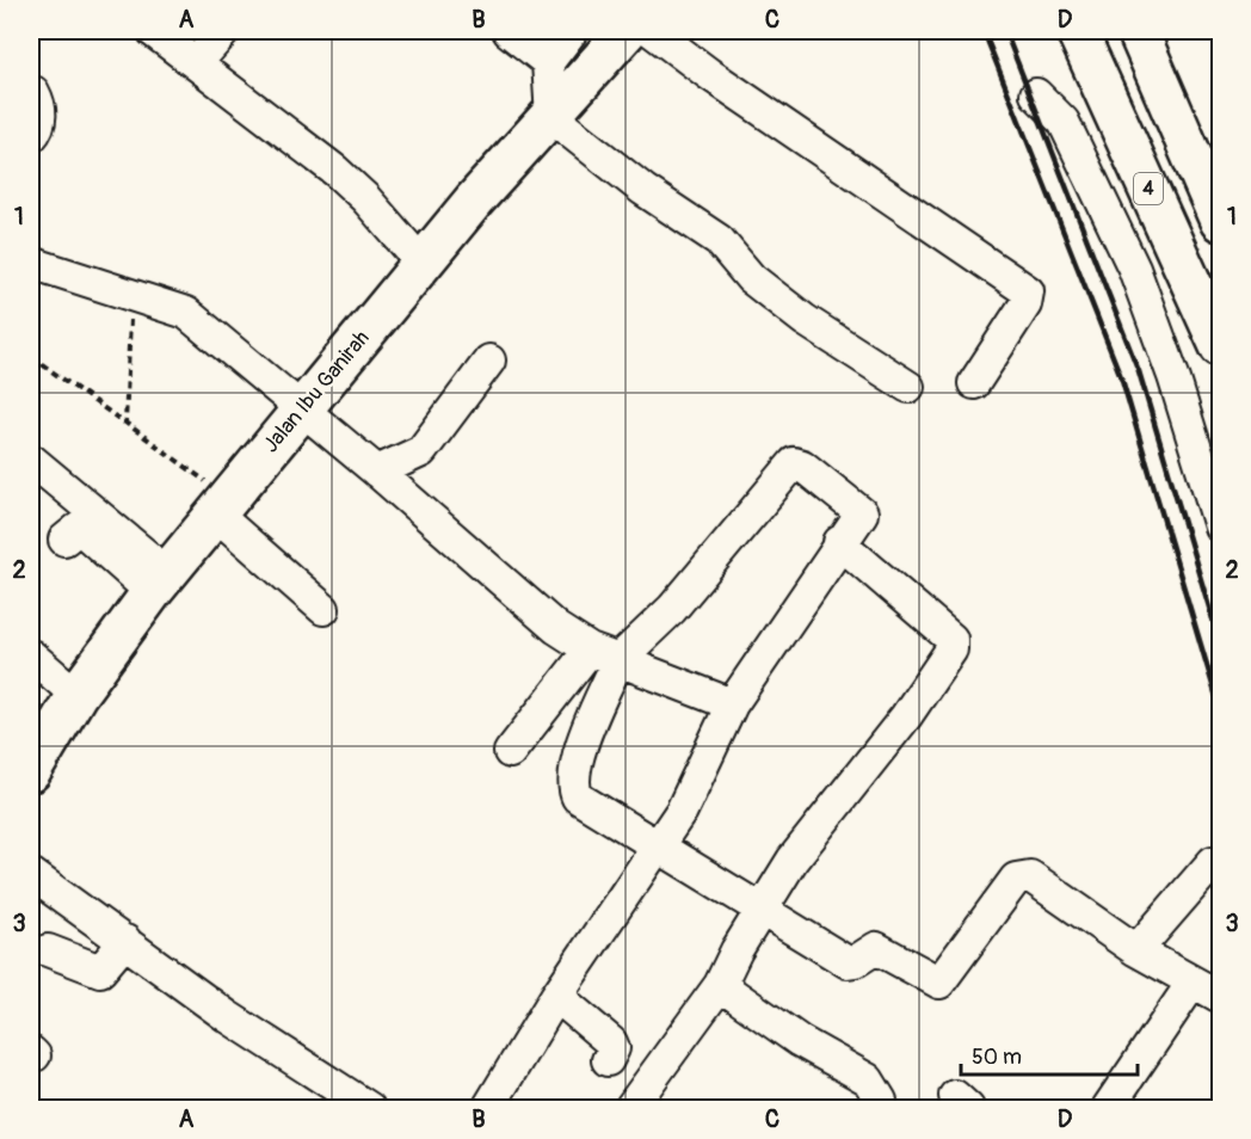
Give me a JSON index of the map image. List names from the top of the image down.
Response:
{
  "streets": {
    "main road": ["4", "Jalan Ibu Ganirah"]
  },
  "scale_bar": "50 m",
  "grid": {
    "columns": [
      "A",
      "B",
      "C",
      "D"
    ],
    "rows": ["1", "2", "3"]
  }
}
